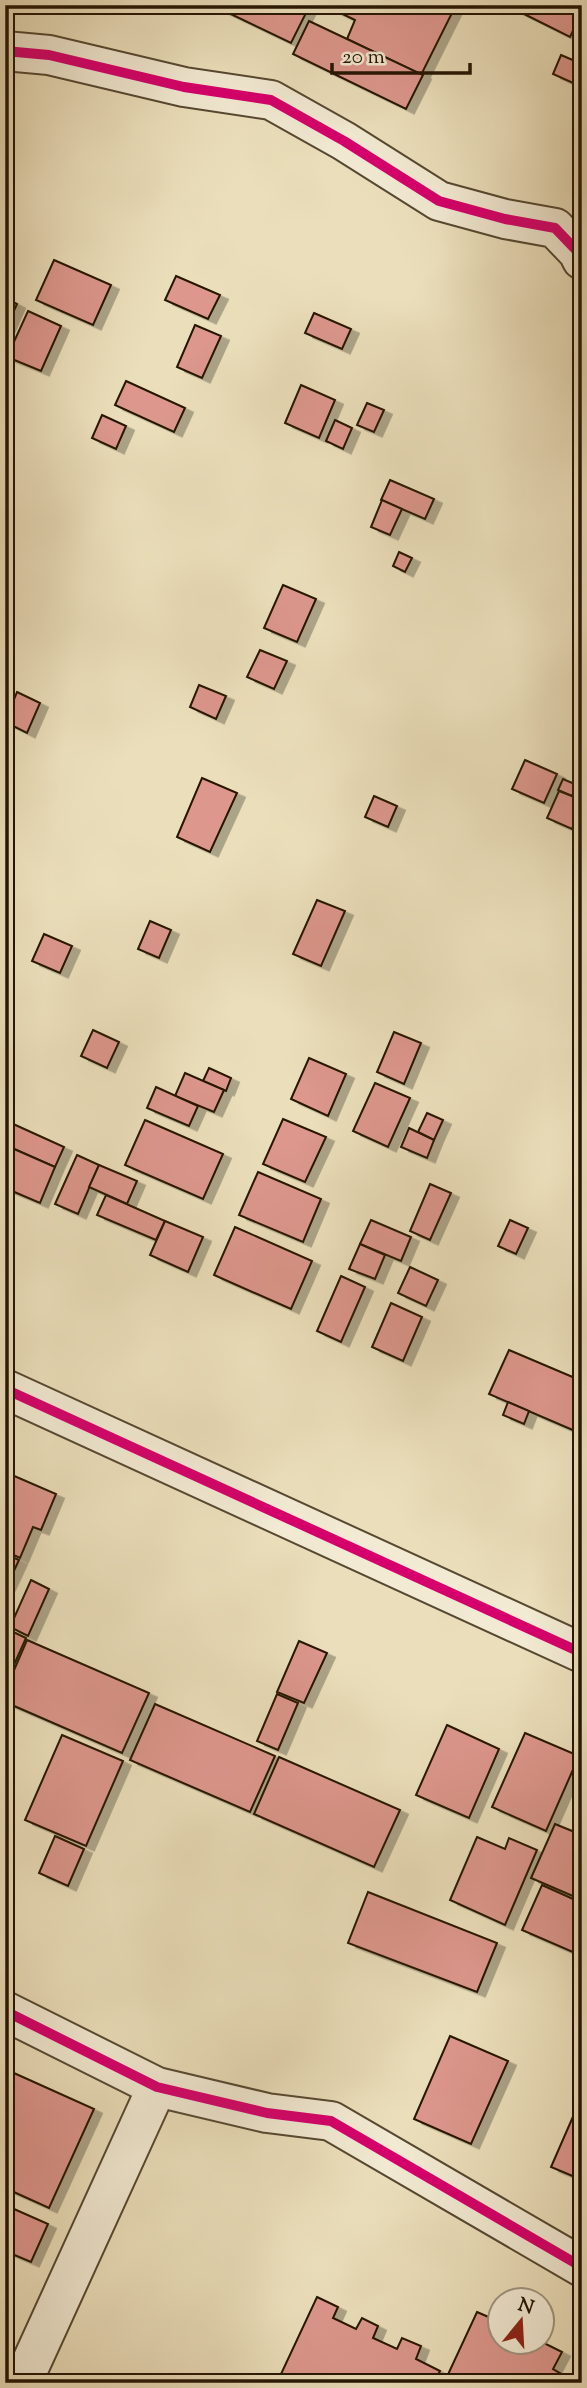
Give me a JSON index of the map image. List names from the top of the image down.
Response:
{
  "scale_bar": "20 m",
  "north": "top"
}
